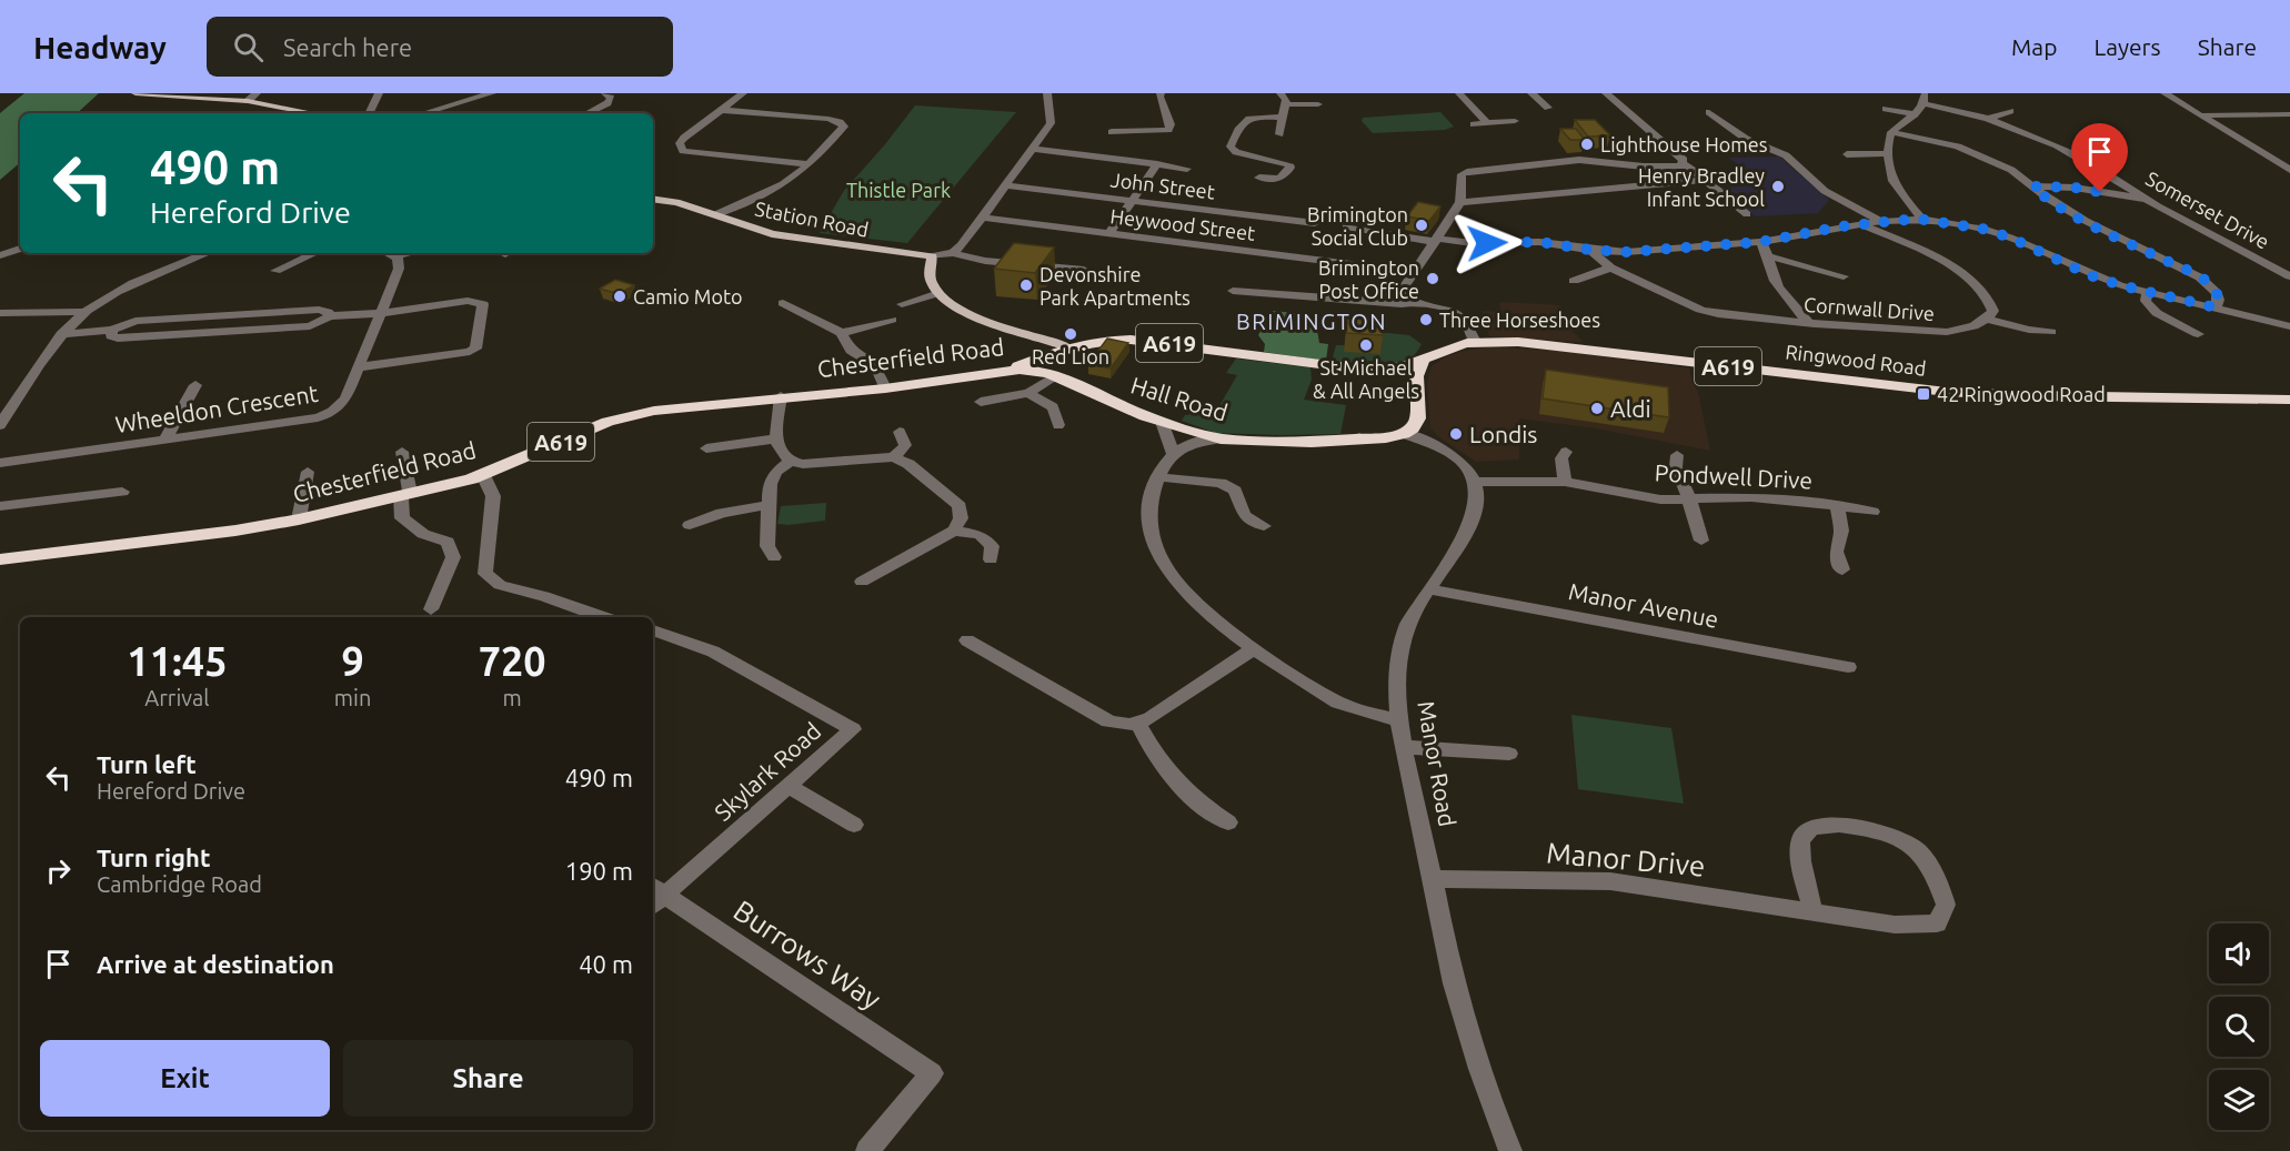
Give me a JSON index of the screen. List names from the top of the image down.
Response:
{
  "streets": {
    "highway": [
      "A619",
      "Chesterfield Road",
      "Ringwood Road",
      "Hall Road"
    ],
    "main road": ["Station Road"],
    "street": [
      "John Street",
      "Somerset Drive",
      "Heywood Street",
      "Cornwall Drive",
      "Wheeldon Crescent",
      "Pondwell Drive",
      "Manor Avenue",
      "Manor Road",
      "Skylark Road",
      "Manor Drive",
      "Burrows Way"
    ]
  },
  "crossings": [
    ["A619", "Chesterfield Road"],
    ["A619", "Ringwood Road"],
    ["Chesterfield Road", "Hall Road"],
    ["Pondwell Drive", "Manor Road"],
    ["Manor Avenue", "Manor Road"],
    ["Manor Road", "Manor Drive"],
    ["Skylark Road", "Burrows Way"]
  ],
  "districts": ["BRIMINGTON"],
  "parks": ["Thistle Park"],
  "places": {
    "other": [
      "Lighthouse Homes",
      "Henry Bradley Infant School",
      "Brimington Social Club",
      "Brimington Post Office",
      "Devonshire Park Apartments",
      "Camio Moto",
      "Three Horseshoes",
      "Red Lion",
      "St Michael & All Angels",
      "Aldi",
      "Londis"
    ],
    "transit": ["42 Ringwood Road"]
  },
  "page": {
    "header": "Headway",
    "search": "Search here",
    "nav": ["Map", "Layers", "Share"],
    "turn": ["490 m", "Hereford Drive"],
    "eta": [
      "11:45",
      "Arrival",
      "9",
      "min",
      "720",
      "m"
    ],
    "list": [
      {
        "name": "Turn left",
        "note": "Hereford Drive",
        "value": "490 m"
      },
      {
        "name": "Turn right",
        "note": "Cambridge Road",
        "value": "190 m"
      },
      {
        "name": "Arrive at destination",
        "value": "40 m"
      }
    ],
    "buttons": ["Exit", "Share"]
  }
}
